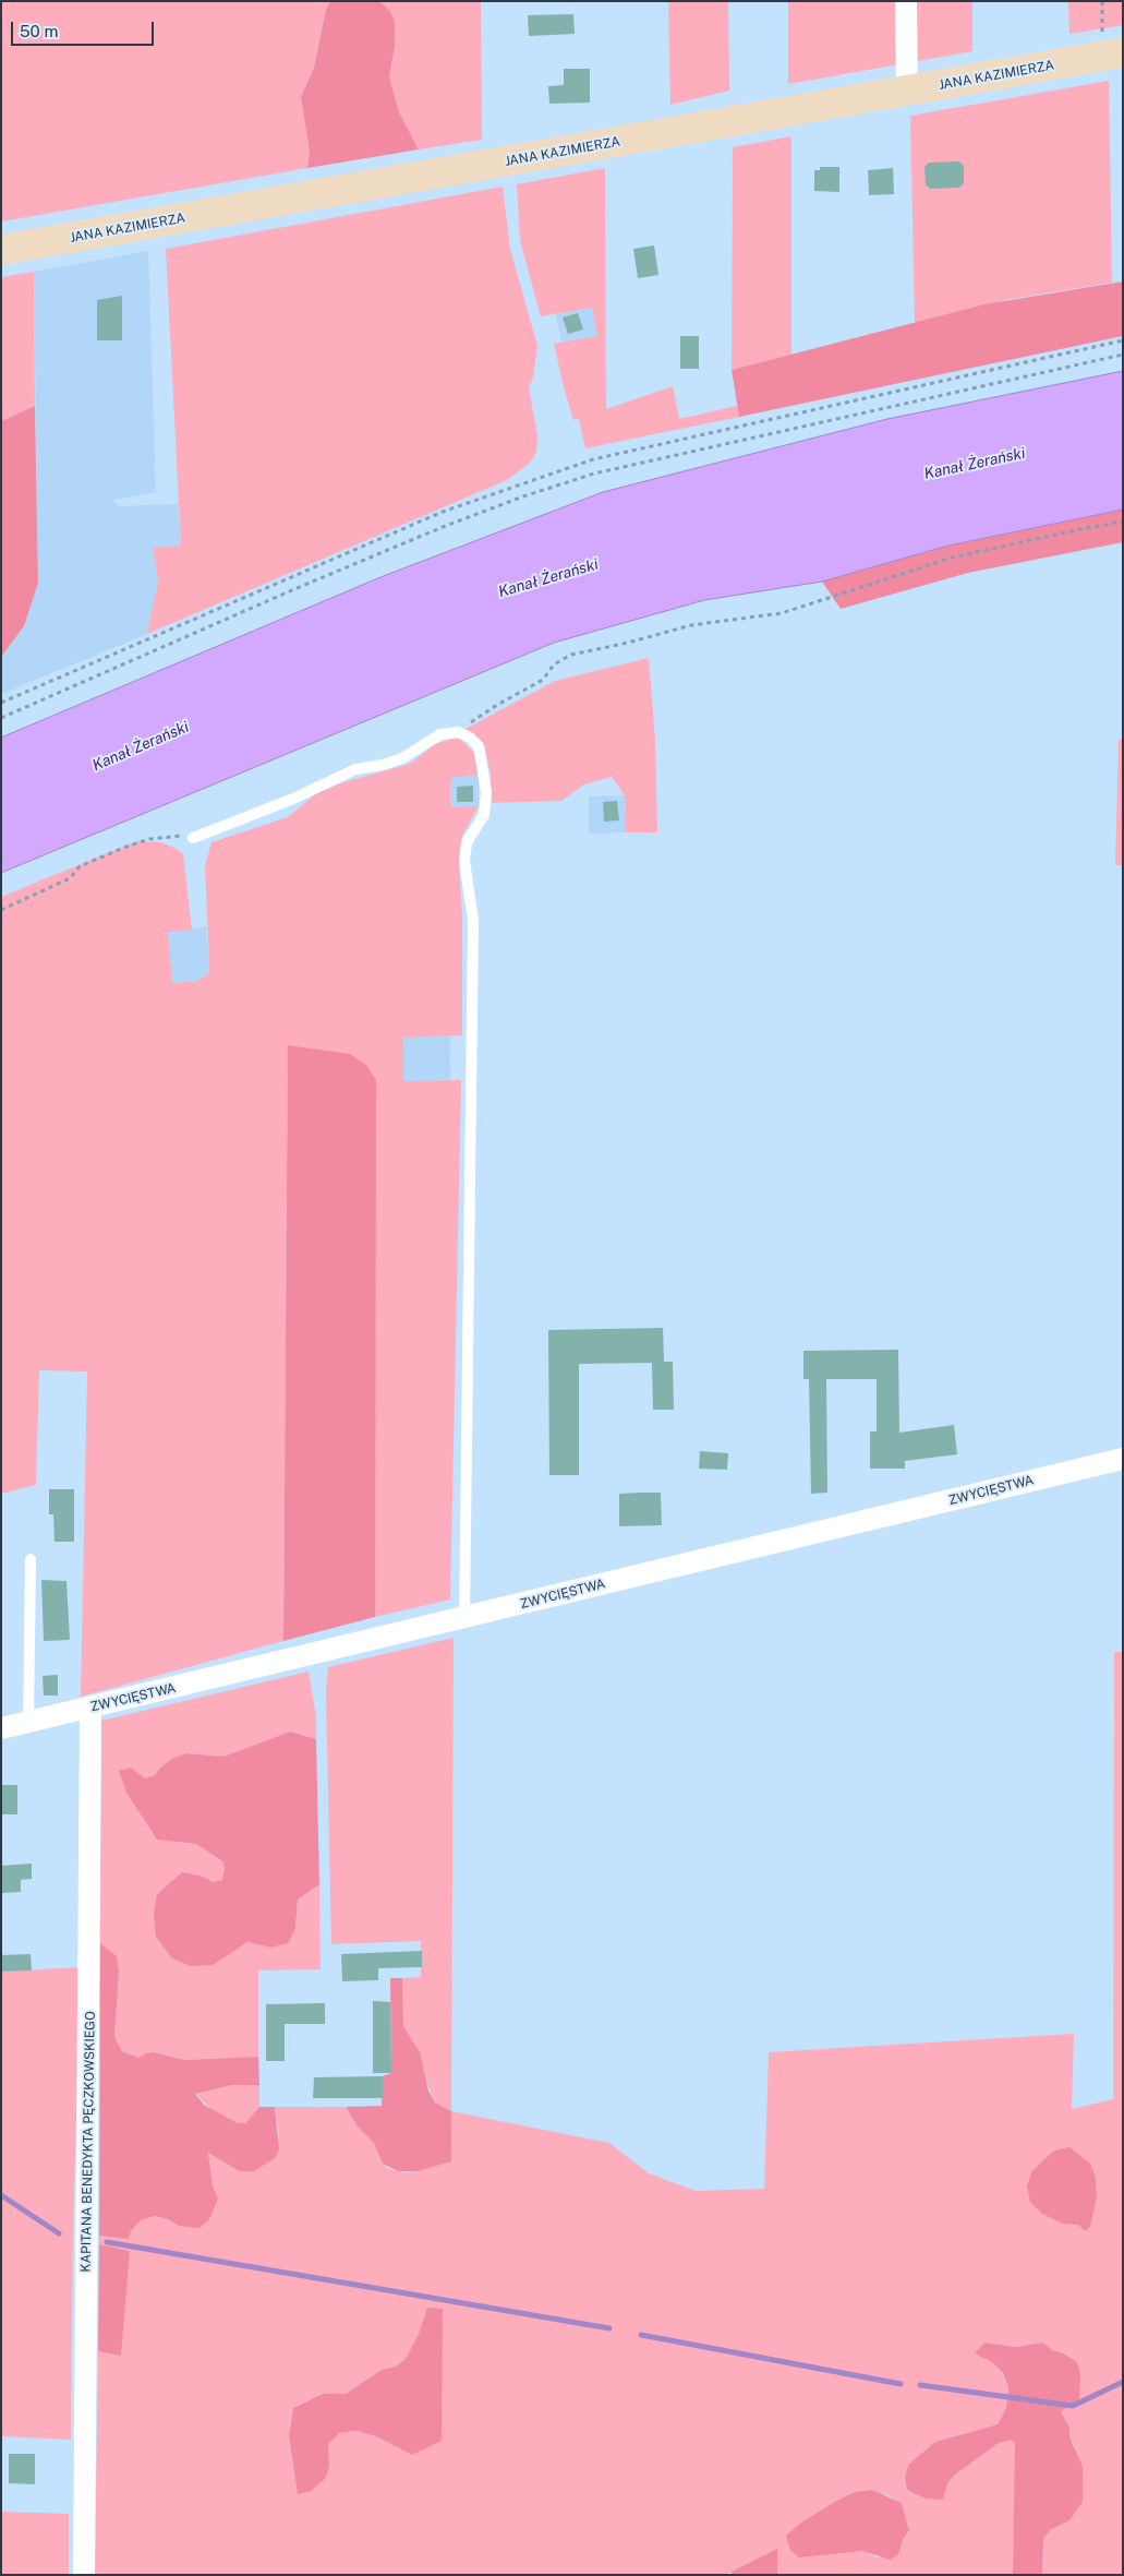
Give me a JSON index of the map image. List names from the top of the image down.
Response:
{
  "streets": {
    "main road": ["JANA KAZIMIERZA"],
    "street": ["ZWYCIĘSTWA", "KAPITANA BENEDYKTA PĘCZKOWSKIEGO"]
  },
  "crossings": [
    ["ZWYCIĘSTWA", "KAPITANA BENEDYKTA PĘCZKOWSKIEGO"]
  ],
  "water": ["Kanał Żerański"],
  "scale_bar": "50 m"
}
